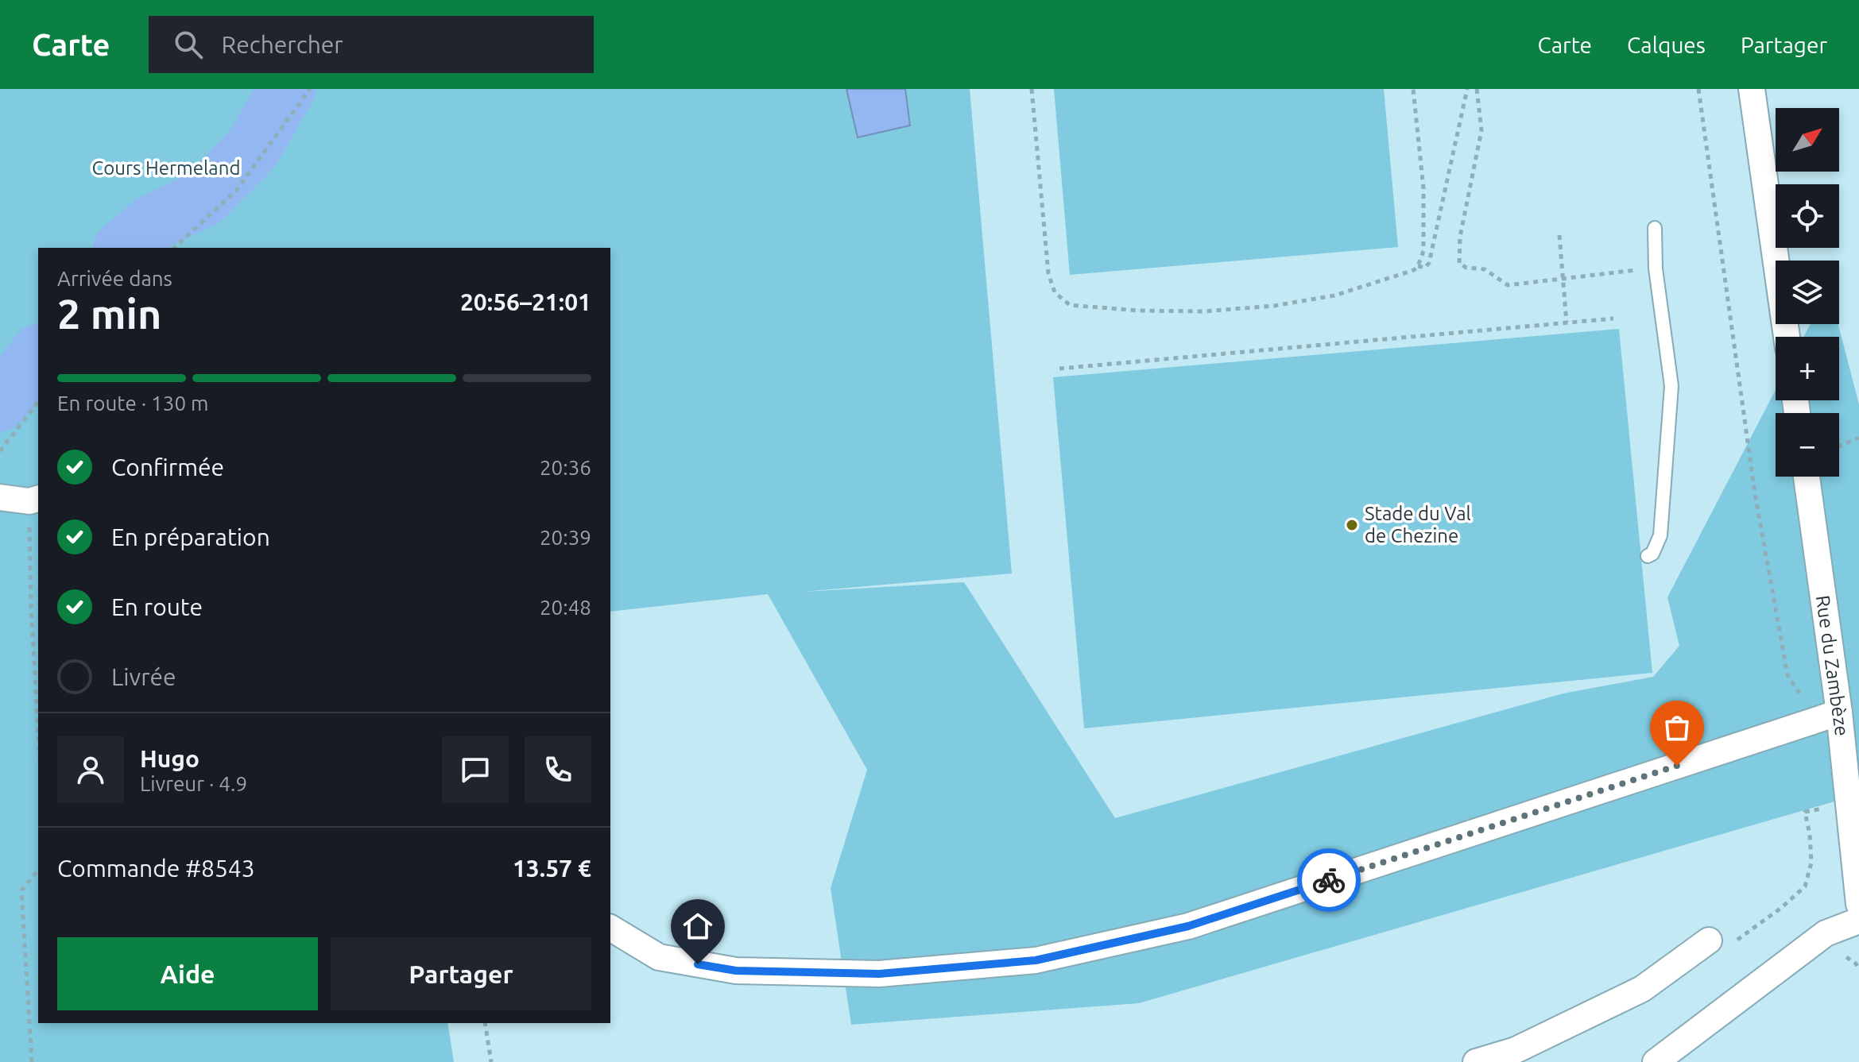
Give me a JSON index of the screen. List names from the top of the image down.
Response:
{
  "streets": {
    "street": ["Rue du Zambèze"]
  },
  "parks": ["Cours Hermeland"],
  "places": ["Stade du Val de Chezine"],
  "north": "top right",
  "page": {
    "header": "Carte",
    "search": "Rechercher",
    "nav": ["Carte", "Calques", "Partager"],
    "map_buttons": ["+", "−"],
    "heading": ["2 min", "Arrivée dans", "20:56–21:01"],
    "panel": [
      "Hugo",
      "Livreur · 4.9",
      "Commande #8543",
      "13.57 €"
    ],
    "bar": "En route · 130 m",
    "list": [
      ["Confirmée", "20:36"],
      ["En préparation", "20:39"],
      ["En route", "20:48"],
      "Livrée"
    ],
    "buttons": ["Aide", "Partager"]
  }
}
